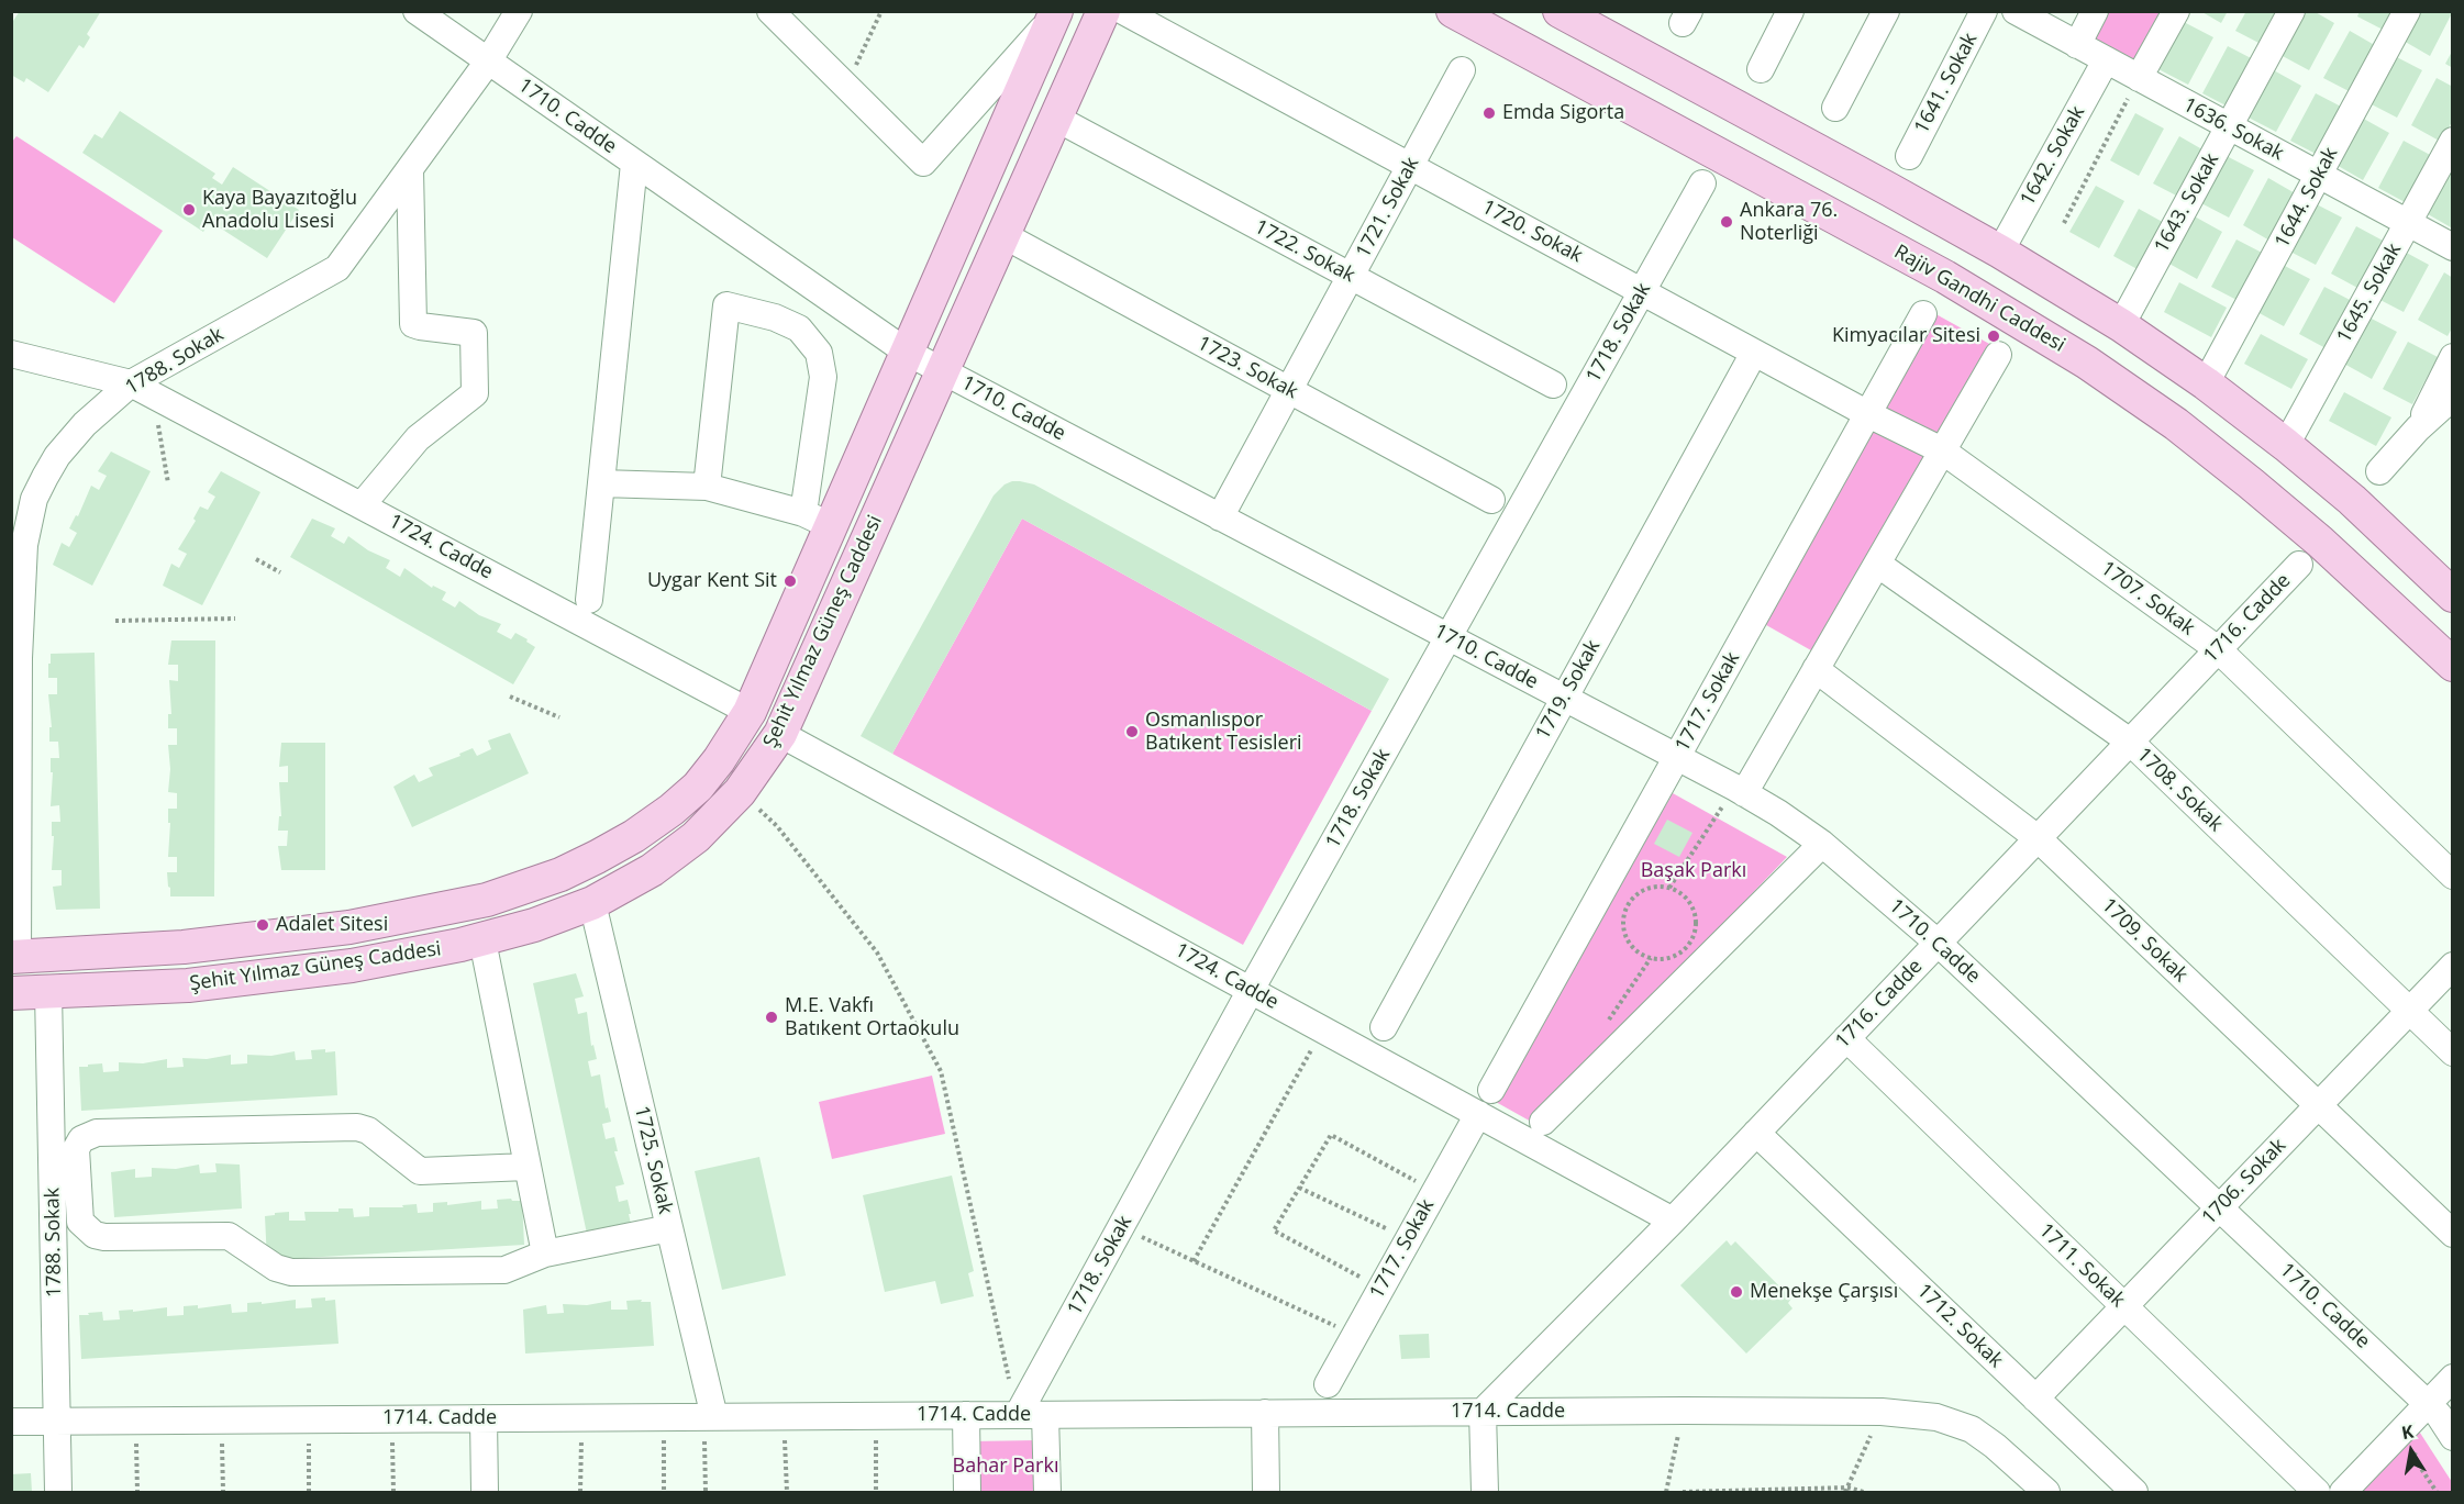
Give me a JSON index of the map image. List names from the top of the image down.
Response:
{
  "streets": {
    "main road": ["Rajiv Gandhi Caddesi", "Şehit Yılmaz Güneş Caddesi"],
    "street": [
      "1641. Sokak",
      "1710. Cadde",
      "1636. Sokak",
      "1642. Sokak",
      "1644. Sokak",
      "1643. Sokak",
      "1721. Sokak",
      "1720. Sokak",
      "1722. Sokak",
      "1645. Sokak",
      "1718. Sokak",
      "1788. Sokak",
      "1723. Sokak",
      "1724. Cadde",
      "1707. Sokak",
      "1716. Cadde",
      "1719. Sokak",
      "1717. Sokak",
      "1708. Sokak",
      "1709. Sokak",
      "1725. Sokak",
      "1706. Sokak",
      "1711. Sokak",
      "1712. Sokak",
      "1714. Cadde"
    ]
  },
  "crossings": [
    ["1710. Cadde", "1721. Sokak"],
    ["1710. Cadde", "1718. Sokak"],
    ["1710. Cadde", "1788. Sokak"],
    ["1710. Cadde", "1716. Cadde"],
    ["1710. Cadde", "Şehit Yılmaz Güneş Caddesi"],
    ["1710. Cadde", "1719. Sokak"],
    ["1710. Cadde", "1717. Sokak"],
    ["1710. Cadde", "1706. Sokak"],
    ["1636. Sokak", "1642. Sokak"],
    ["1636. Sokak", "1644. Sokak"],
    ["1636. Sokak", "1643. Sokak"],
    ["1636. Sokak", "1645. Sokak"],
    ["1721. Sokak", "1720. Sokak"],
    ["1721. Sokak", "1722. Sokak"],
    ["1721. Sokak", "1723. Sokak"],
    ["1720. Sokak", "1718. Sokak"],
    ["1720. Sokak", "1707. Sokak"],
    ["1720. Sokak", "1719. Sokak"],
    ["1720. Sokak", "1717. Sokak"],
    ["1722. Sokak", "Şehit Yılmaz Güneş Caddesi"],
    ["1718. Sokak", "1724. Cadde"],
    ["1718. Sokak", "1714. Cadde"],
    ["1788. Sokak", "1724. Cadde"],
    ["1788. Sokak", "Şehit Yılmaz Güneş Caddesi"],
    ["1788. Sokak", "1714. Cadde"],
    ["1723. Sokak", "Şehit Yılmaz Güneş Caddesi"],
    ["1724. Cadde", "1716. Cadde"],
    ["1724. Cadde", "Şehit Yılmaz Güneş Caddesi"],
    ["1724. Cadde", "1717. Sokak"],
    ["1707. Sokak", "1716. Cadde"],
    ["1716. Cadde", "1708. Sokak"],
    ["1716. Cadde", "1709. Sokak"],
    ["1716. Cadde", "1711. Sokak"],
    ["1716. Cadde", "1712. Sokak"],
    ["1716. Cadde", "1714. Cadde"],
    ["Şehit Yılmaz Güneş Caddesi", "1725. Sokak"],
    ["1708. Sokak", "1706. Sokak"],
    ["1709. Sokak", "1706. Sokak"],
    ["1725. Sokak", "1714. Cadde"],
    ["1706. Sokak", "1711. Sokak"],
    ["1706. Sokak", "1712. Sokak"]
  ],
  "parks": ["Başak Parkı", "Bahar Parkı"],
  "places": [
    "Emda Sigorta",
    "Kaya Bayazıtoğlu Anadolu Lisesi",
    "Ankara 76. Noterliği",
    "Kimyacılar Sitesi",
    "Uygar Kent Sit",
    "Osmanlıspor Batıkent Tesisleri",
    "Adalet Sitesi",
    "M.E. Vakfı Batıkent Ortaokulu",
    "Menekşe Çarşısı"
  ],
  "north": "top"
}
